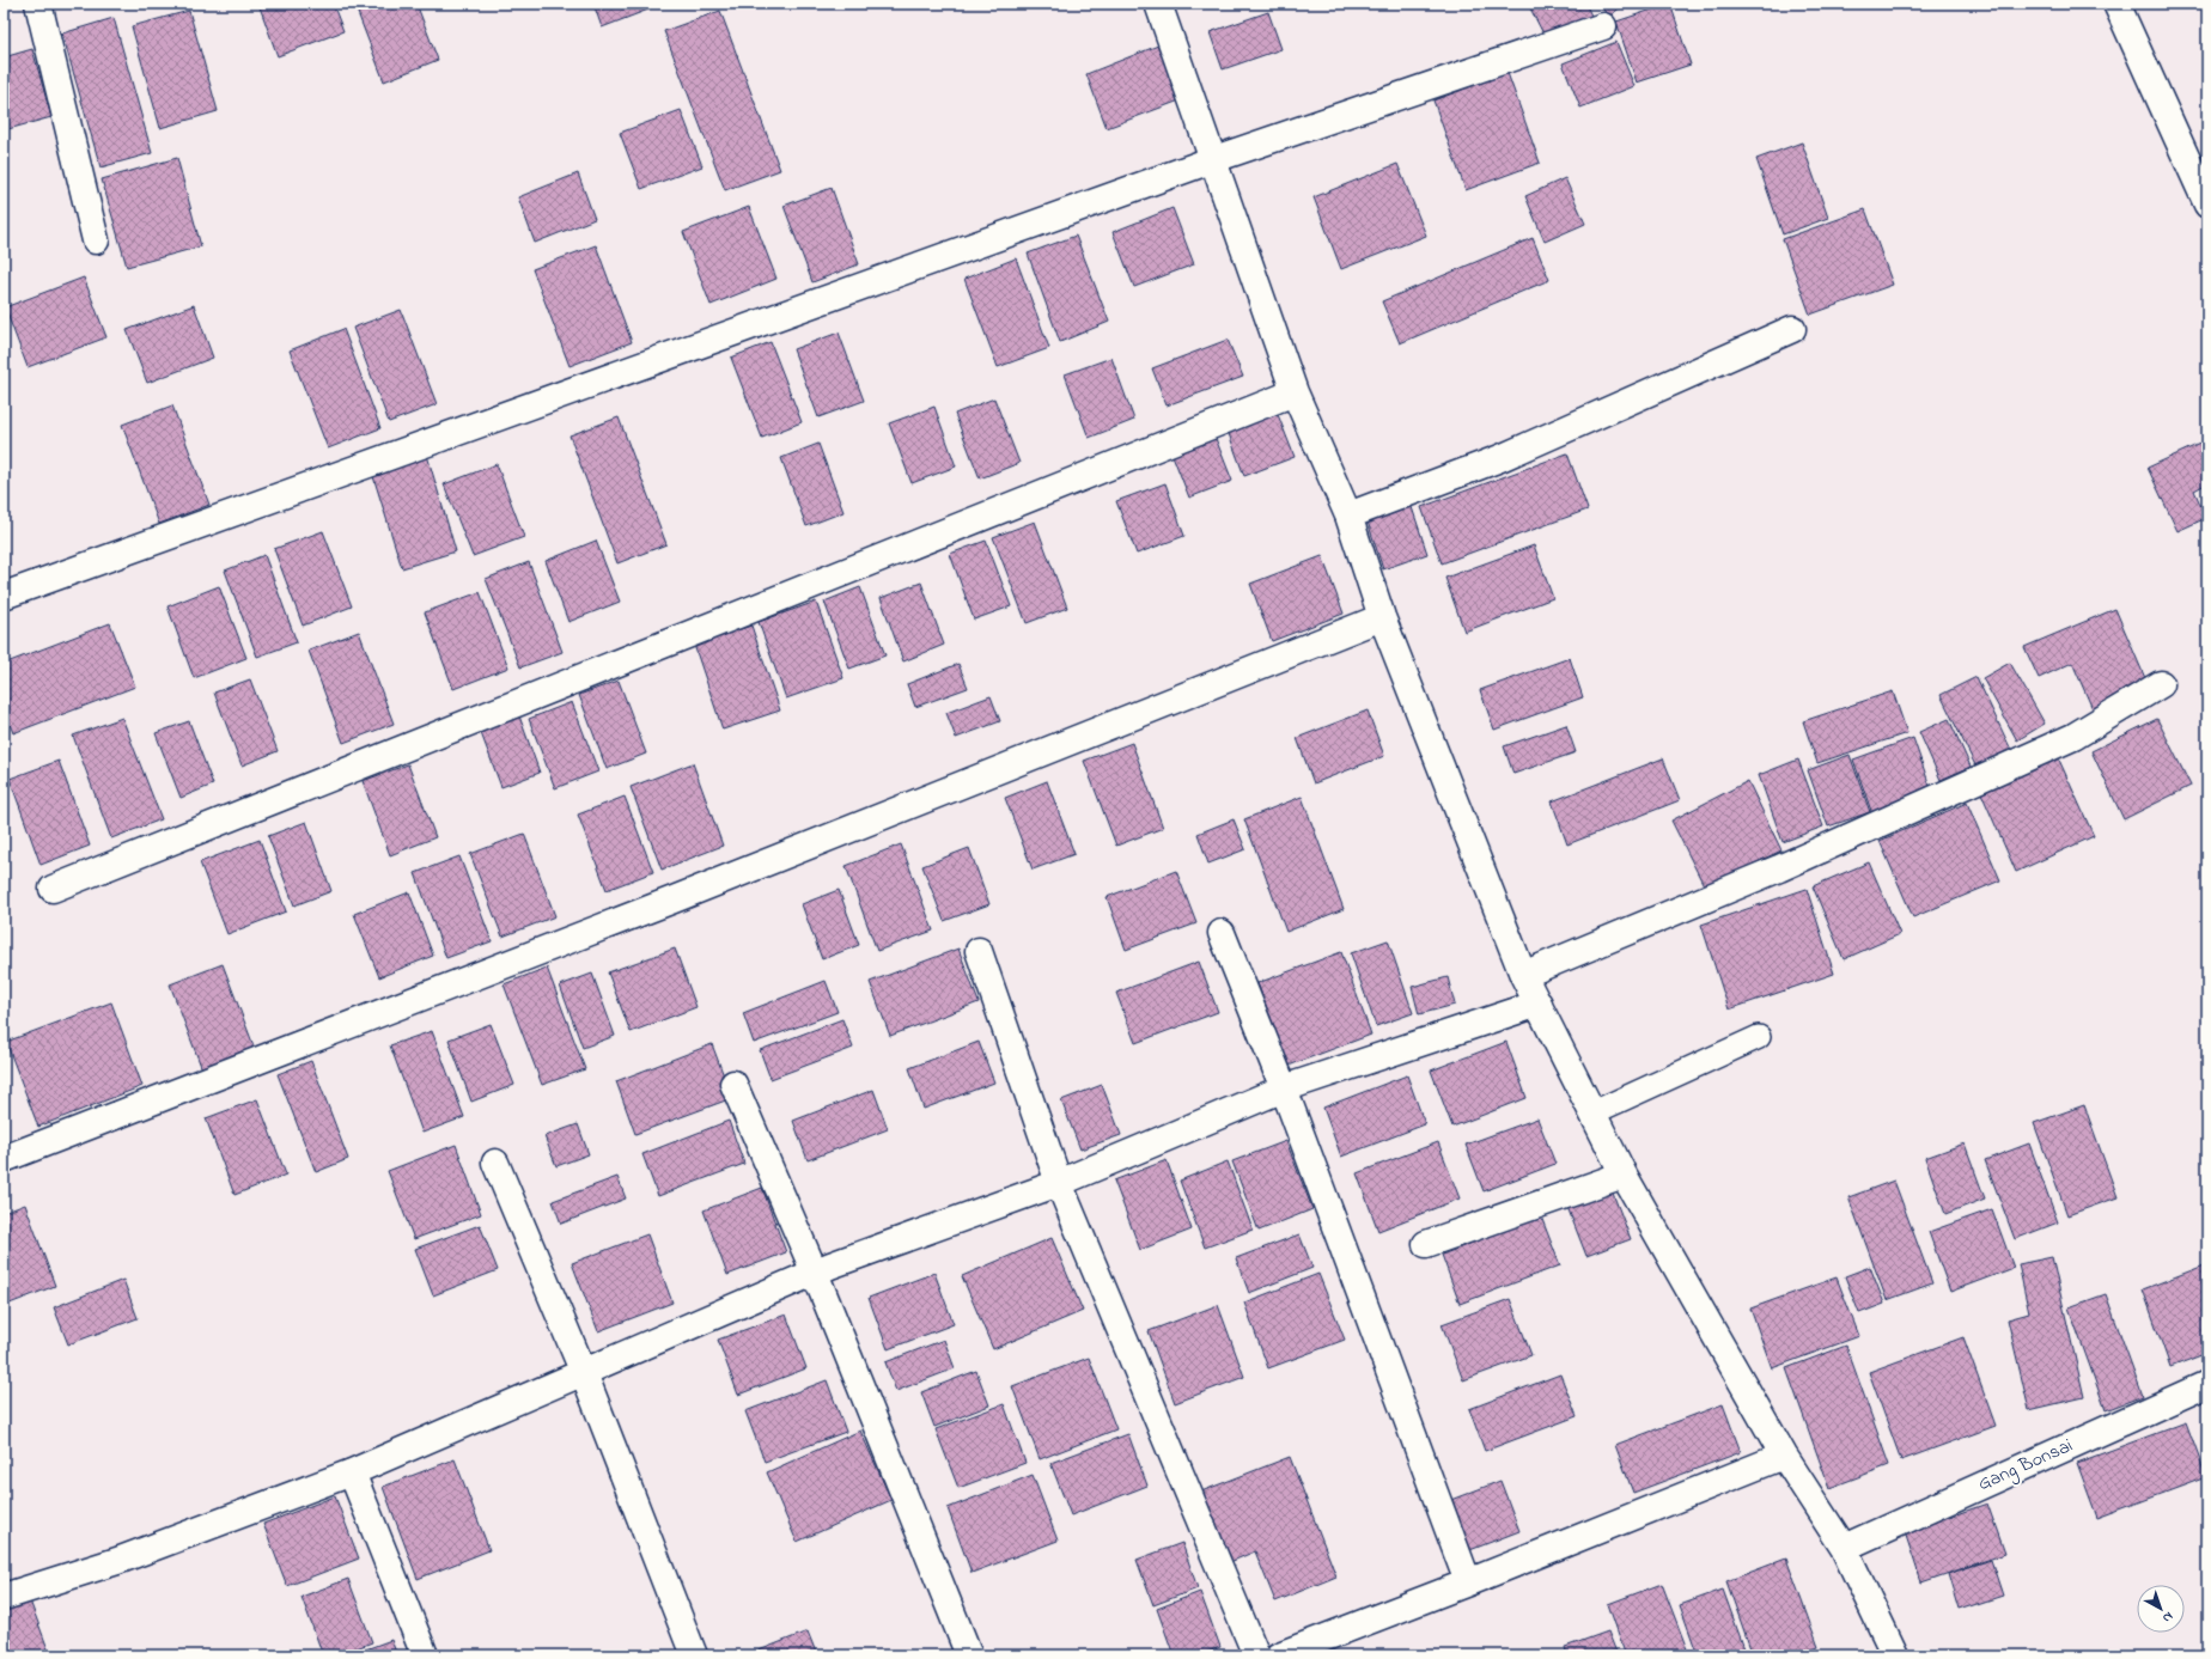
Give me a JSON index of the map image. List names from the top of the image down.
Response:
{
  "streets": {
    "street": ["Gang Bonsai"]
  },
  "north": "bottom right"
}
